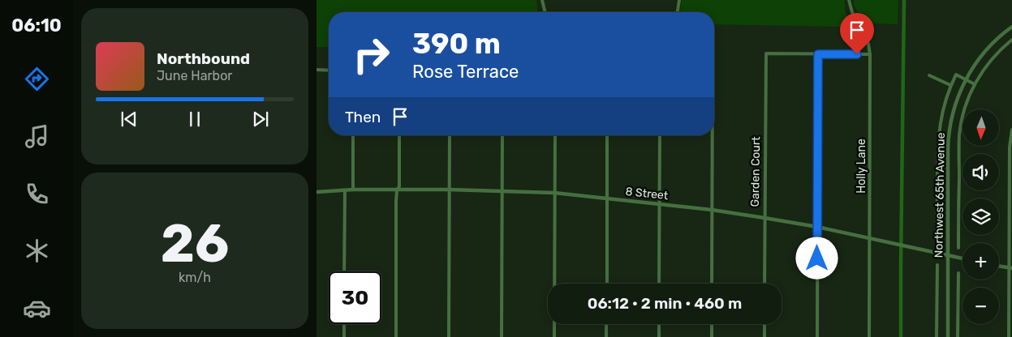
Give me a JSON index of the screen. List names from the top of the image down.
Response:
{
  "streets": {
    "street": [
      "Holly Lane",
      "Garden Court",
      "8 Street",
      "Northwest 65th Avenue"
    ]
  },
  "crossings": [
    ["Holly Lane", "8 Street"],
    ["Garden Court", "8 Street"],
    ["8 Street", "Northwest 65th Avenue"]
  ],
  "north": "bottom",
  "page": {
    "tabs": "06:10",
    "turn": ["390 m", "Rose Terrace"],
    "song": ["Northbound", "June Harbor"],
    "then": "Then",
    "map_buttons": ["+", "−"],
    "tile": ["26", "km/h"],
    "limit": "30",
    "trip": "06:12 · 2 min · 460 m"
  }
}
